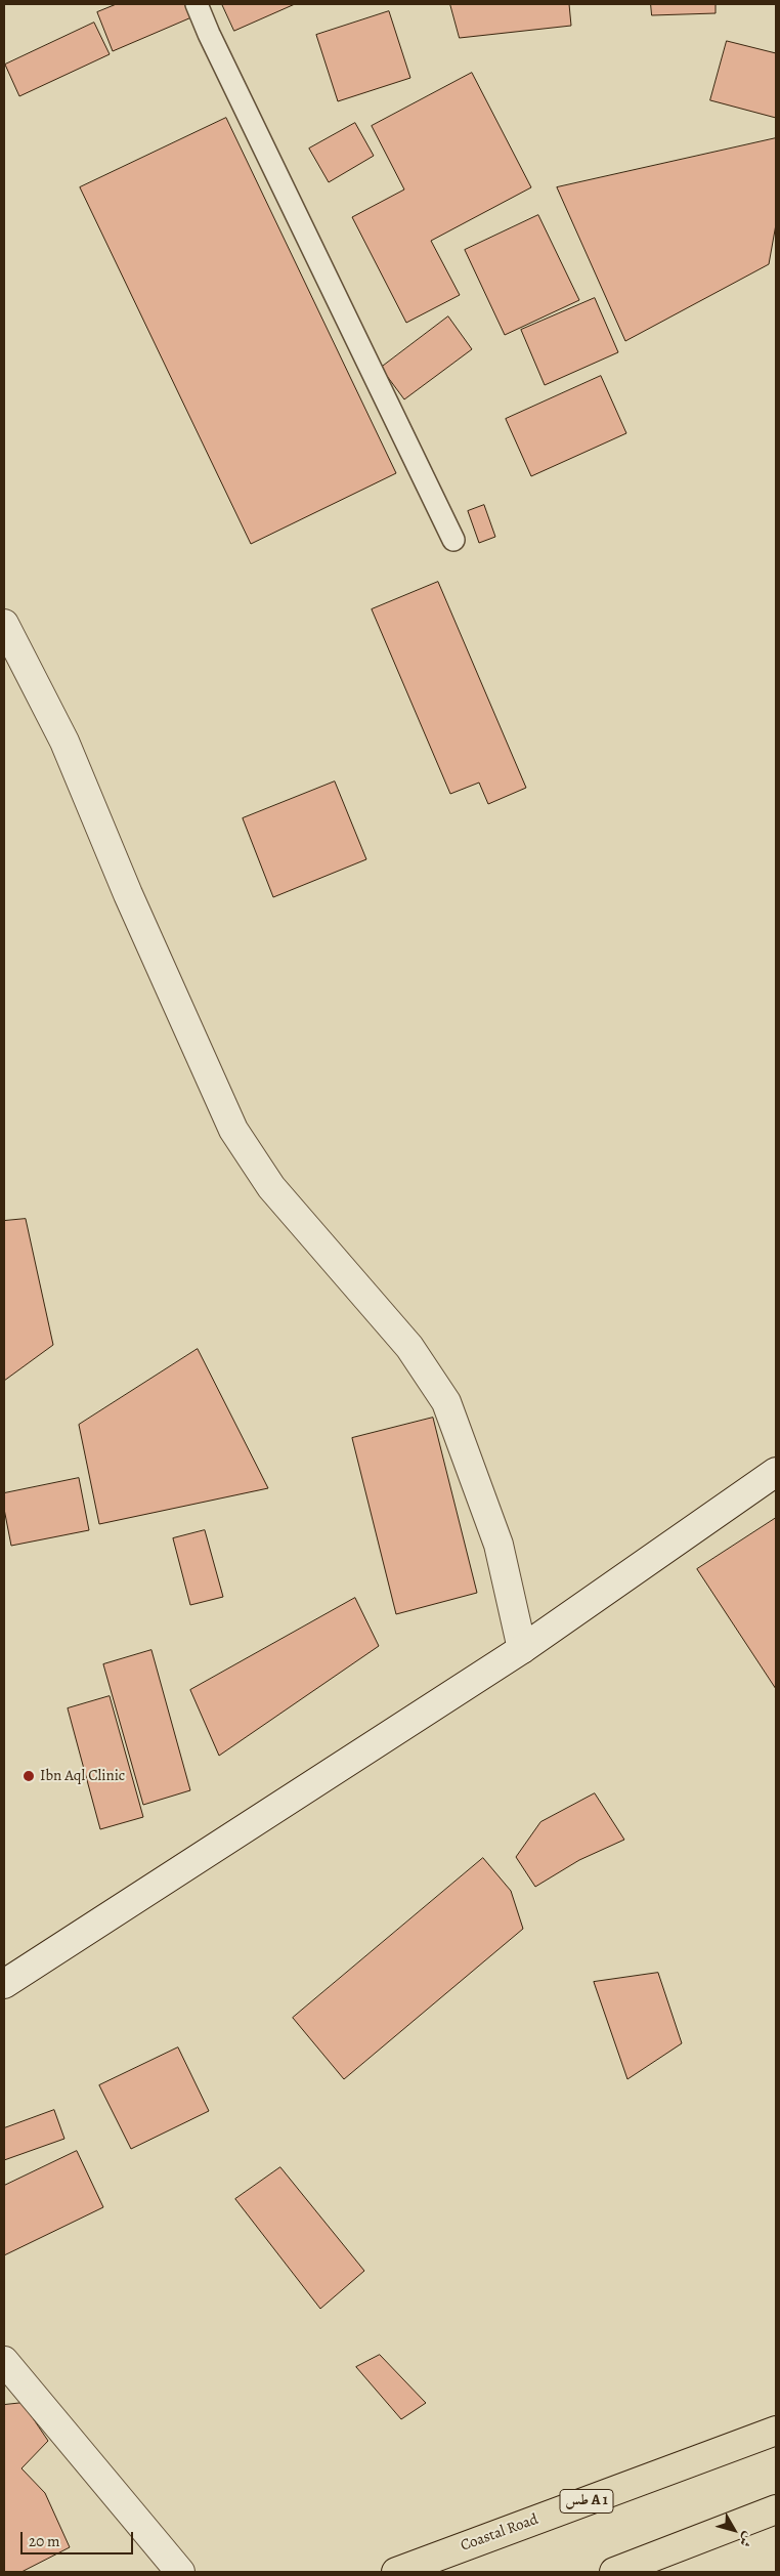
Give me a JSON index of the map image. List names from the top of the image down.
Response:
{
  "streets": {
    "highway": ["طس A 1", "Coastal Road"]
  },
  "places": ["Ibn Aql Clinic"],
  "scale_bar": "20 m",
  "north": "bottom right"
}
